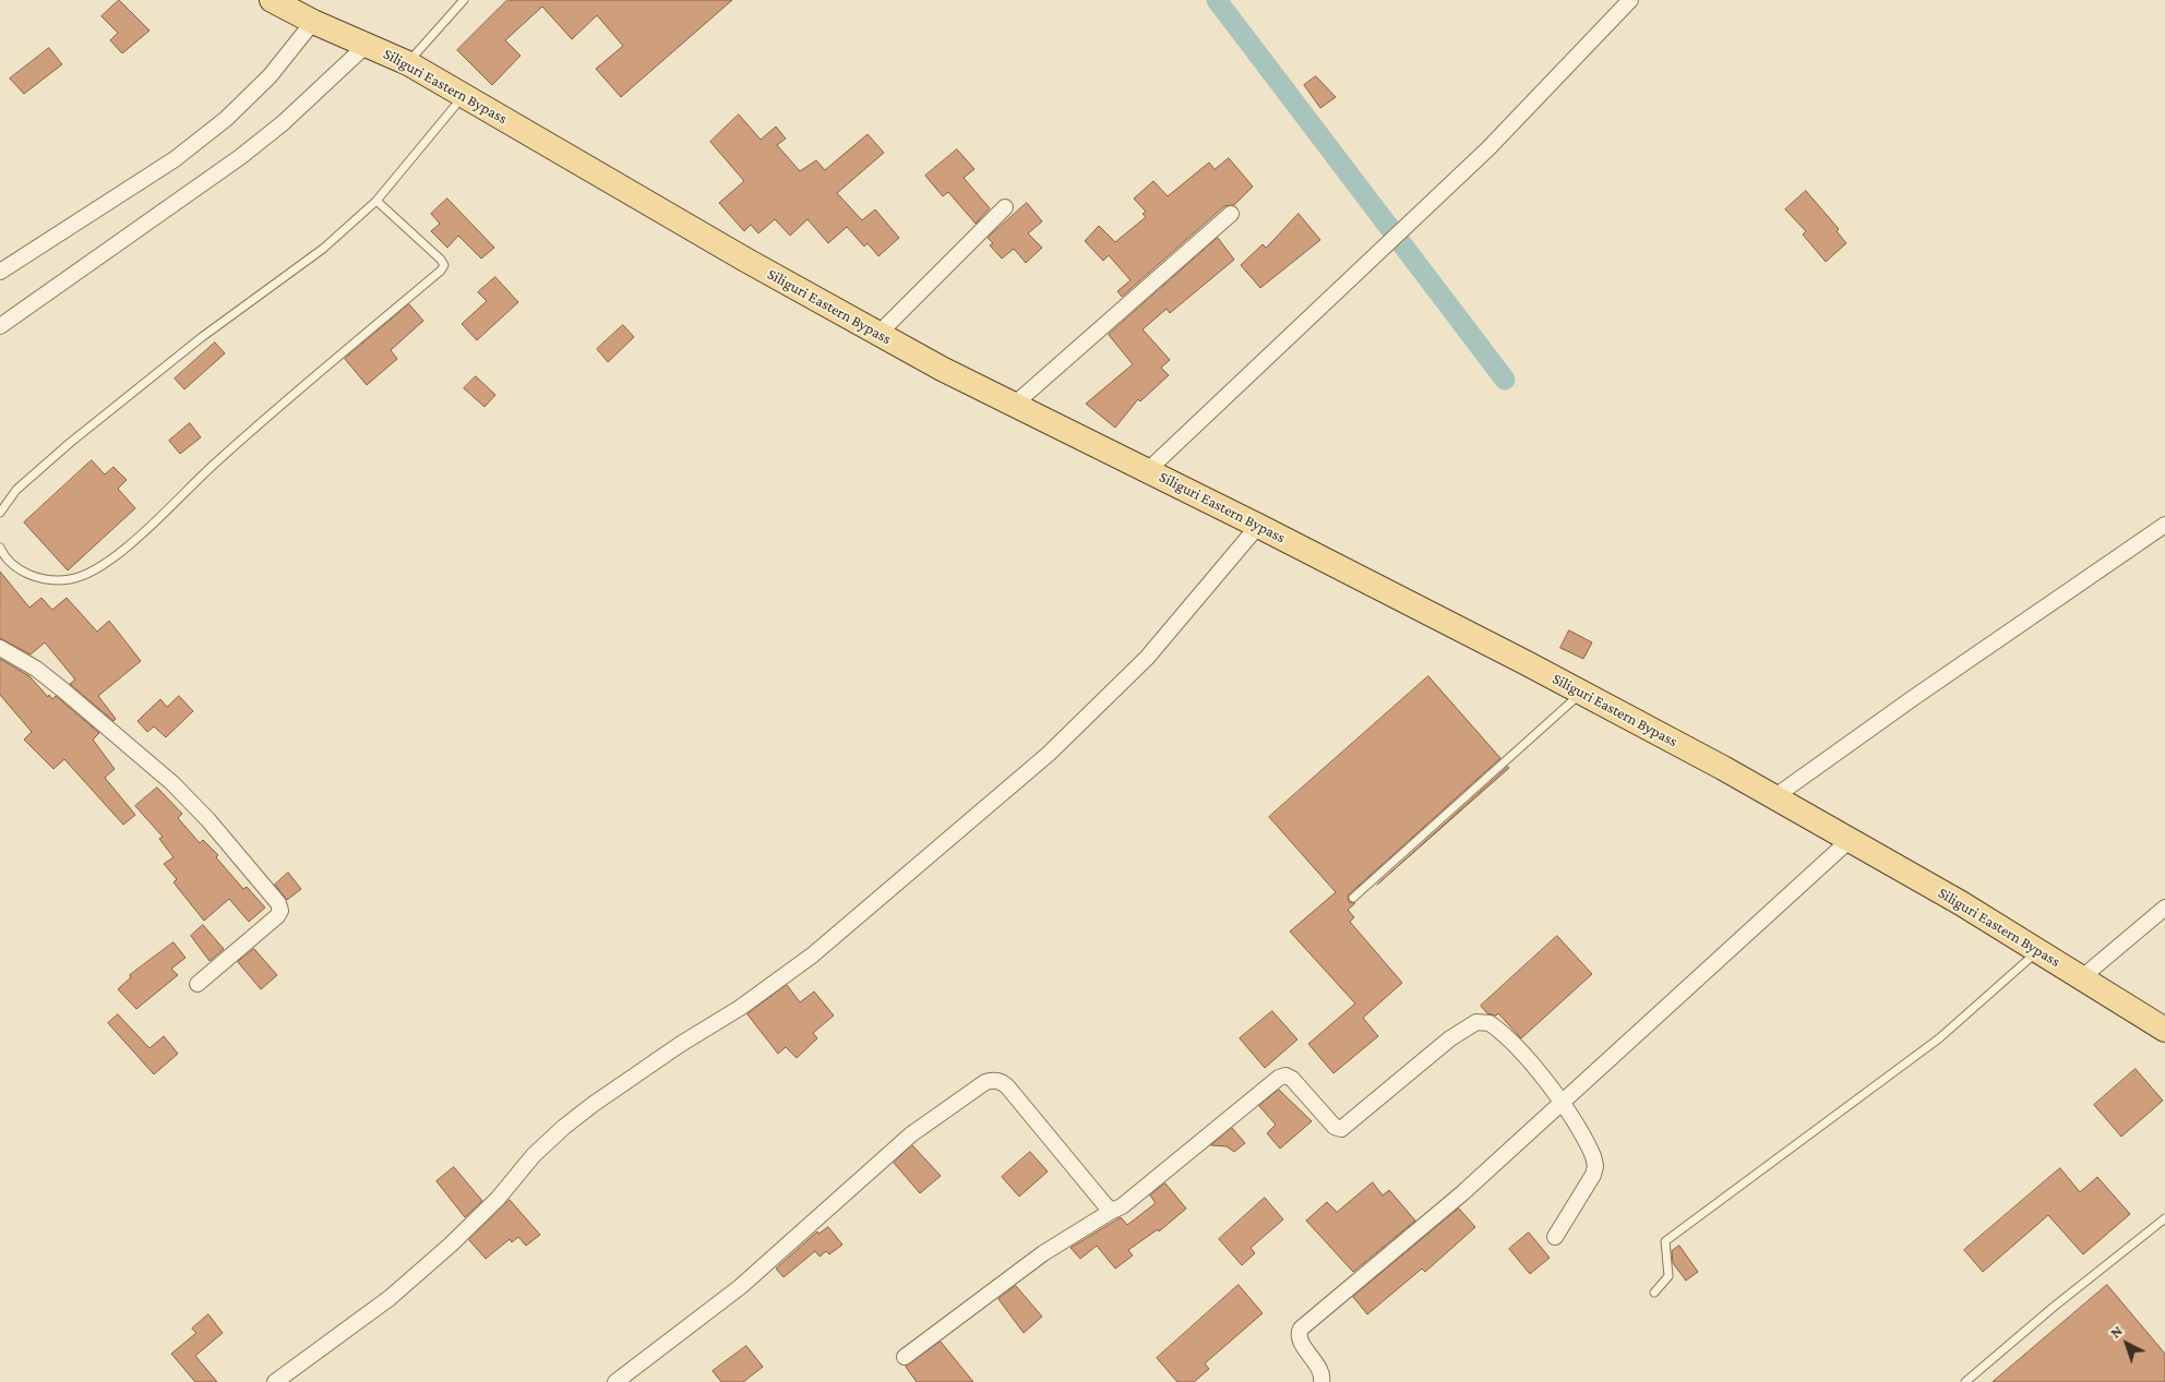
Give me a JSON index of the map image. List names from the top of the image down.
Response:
{
  "streets": {
    "main road": ["Siliguri Eastern Bypass"]
  },
  "north": "top left"
}
